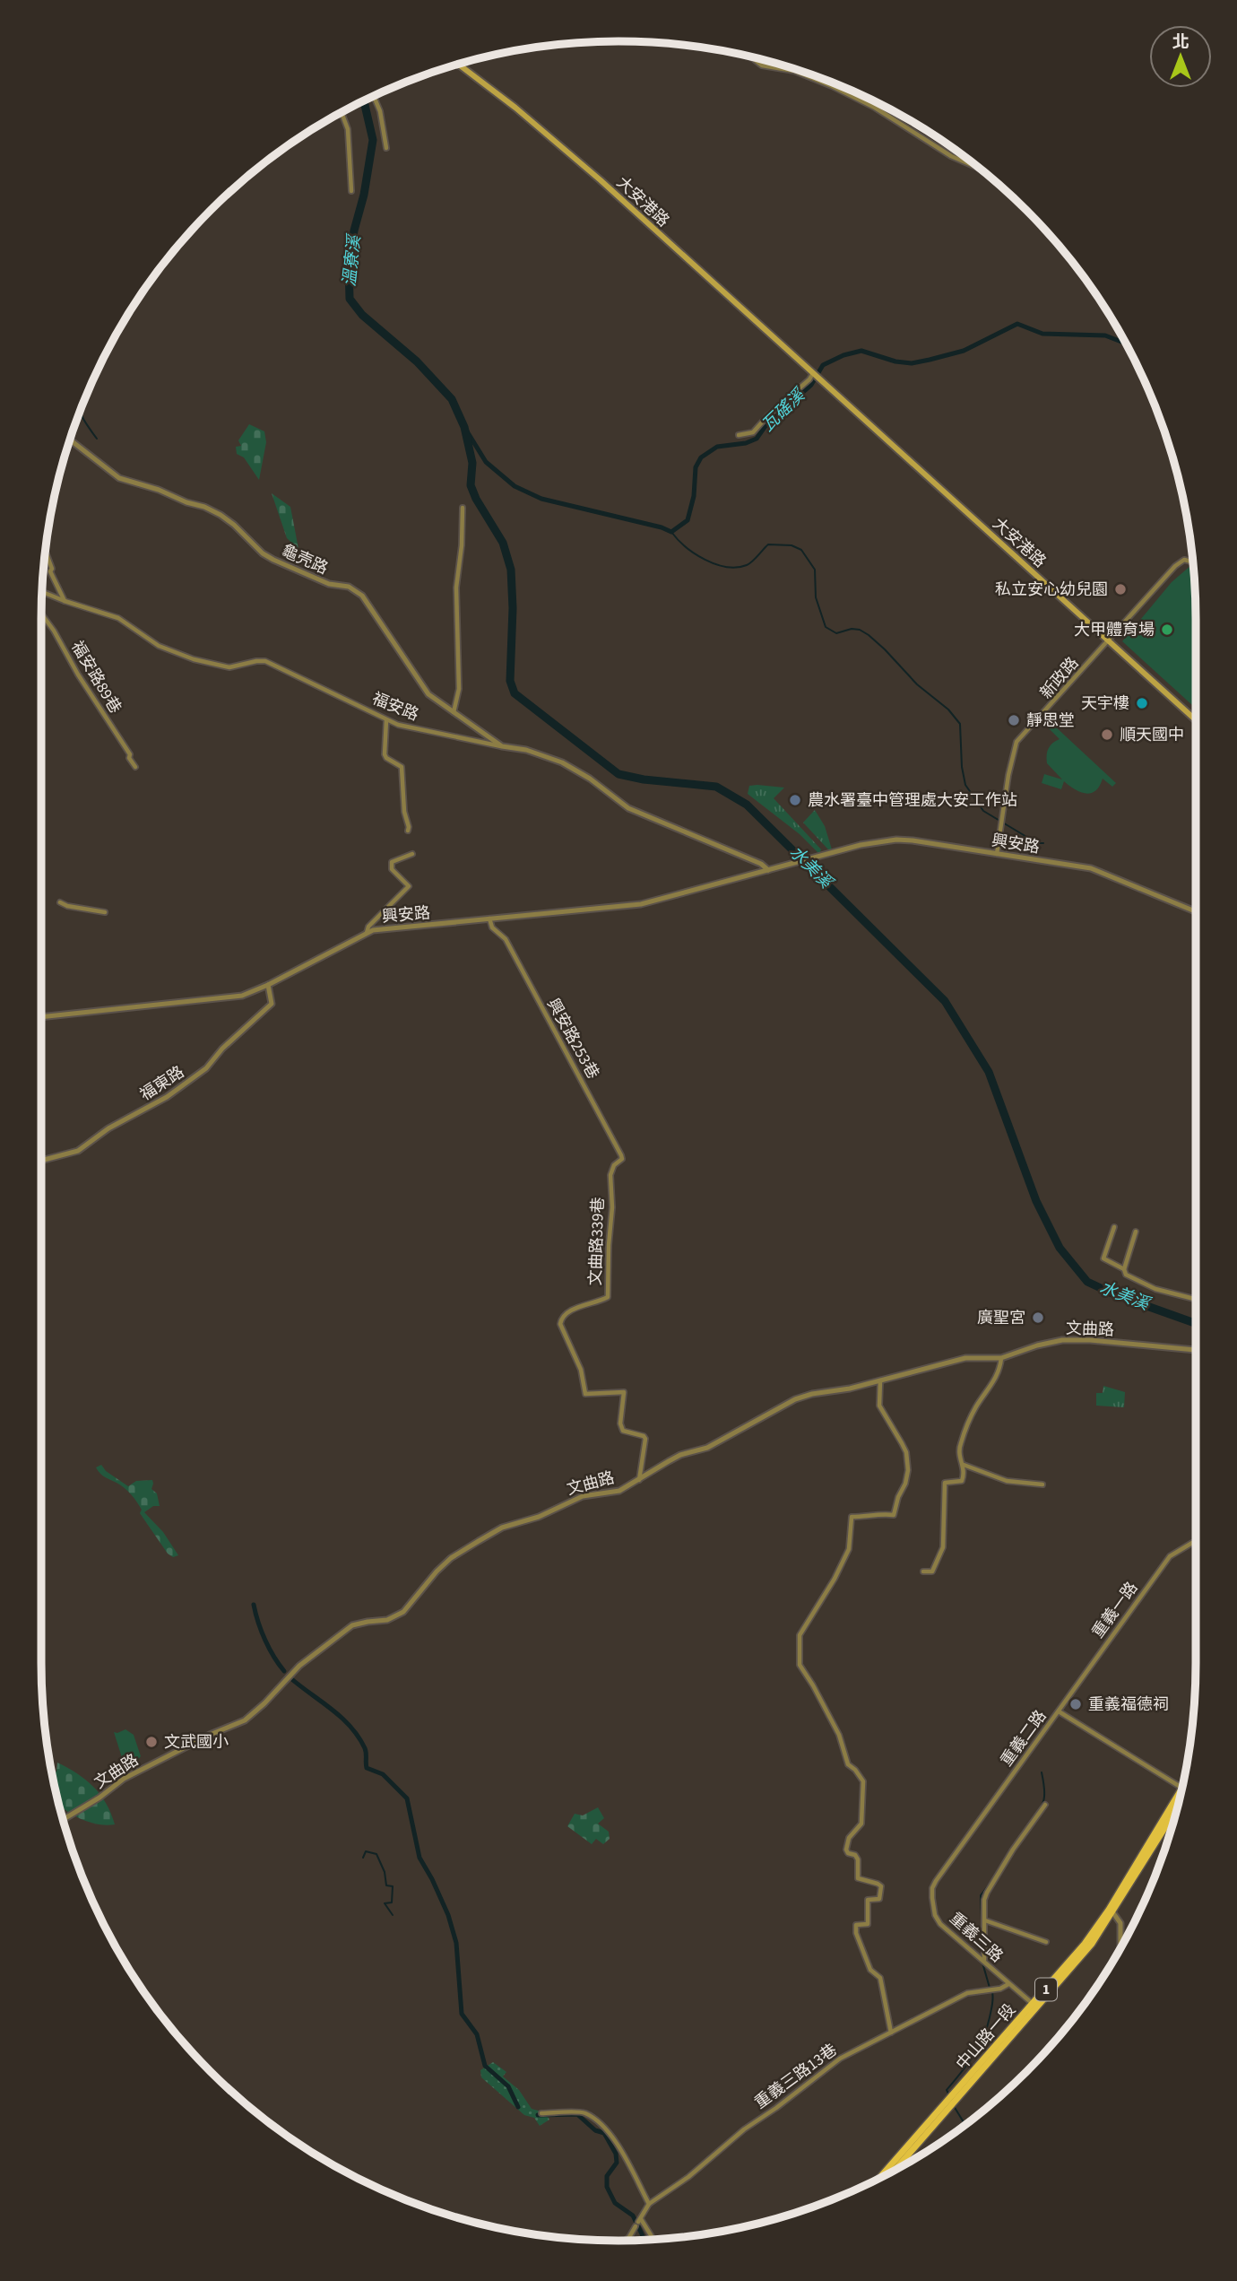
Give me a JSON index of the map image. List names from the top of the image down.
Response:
{
  "streets": {
    "main road": ["大安港路", "1", "中山路一段"],
    "street": [
      "龜壳路",
      "福安路89巷",
      "新政路",
      "福安路",
      "興安路",
      "興安路253巷",
      "福東路",
      "文曲路339巷",
      "文曲路",
      "重義一路",
      "重義二路",
      "重義三路",
      "重義三路13巷"
    ]
  },
  "crossings": [
    ["大安港路", "新政路"],
    ["龜壳路", "福安路"],
    ["新政路", "興安路"],
    ["福安路", "興安路"],
    ["興安路", "興安路253巷"],
    ["興安路", "福東路"],
    ["興安路253巷", "文曲路339巷"],
    ["文曲路339巷", "文曲路"],
    ["重義一路", "重義二路"],
    ["重義二路", "重義三路"],
    ["重義三路", "中山路一段"],
    ["重義三路", "重義三路13巷"]
  ],
  "water": ["溫寮溪", "瓦磘溪", "水美溪"],
  "places": [
    "私立安心幼兒園",
    "大甲體育場",
    "天宇樓",
    "靜思堂",
    "順天國中",
    "農水署臺中管理處大安工作站",
    "廣聖宮",
    "重義福德祠",
    "文武國小"
  ],
  "north": "top"
}
